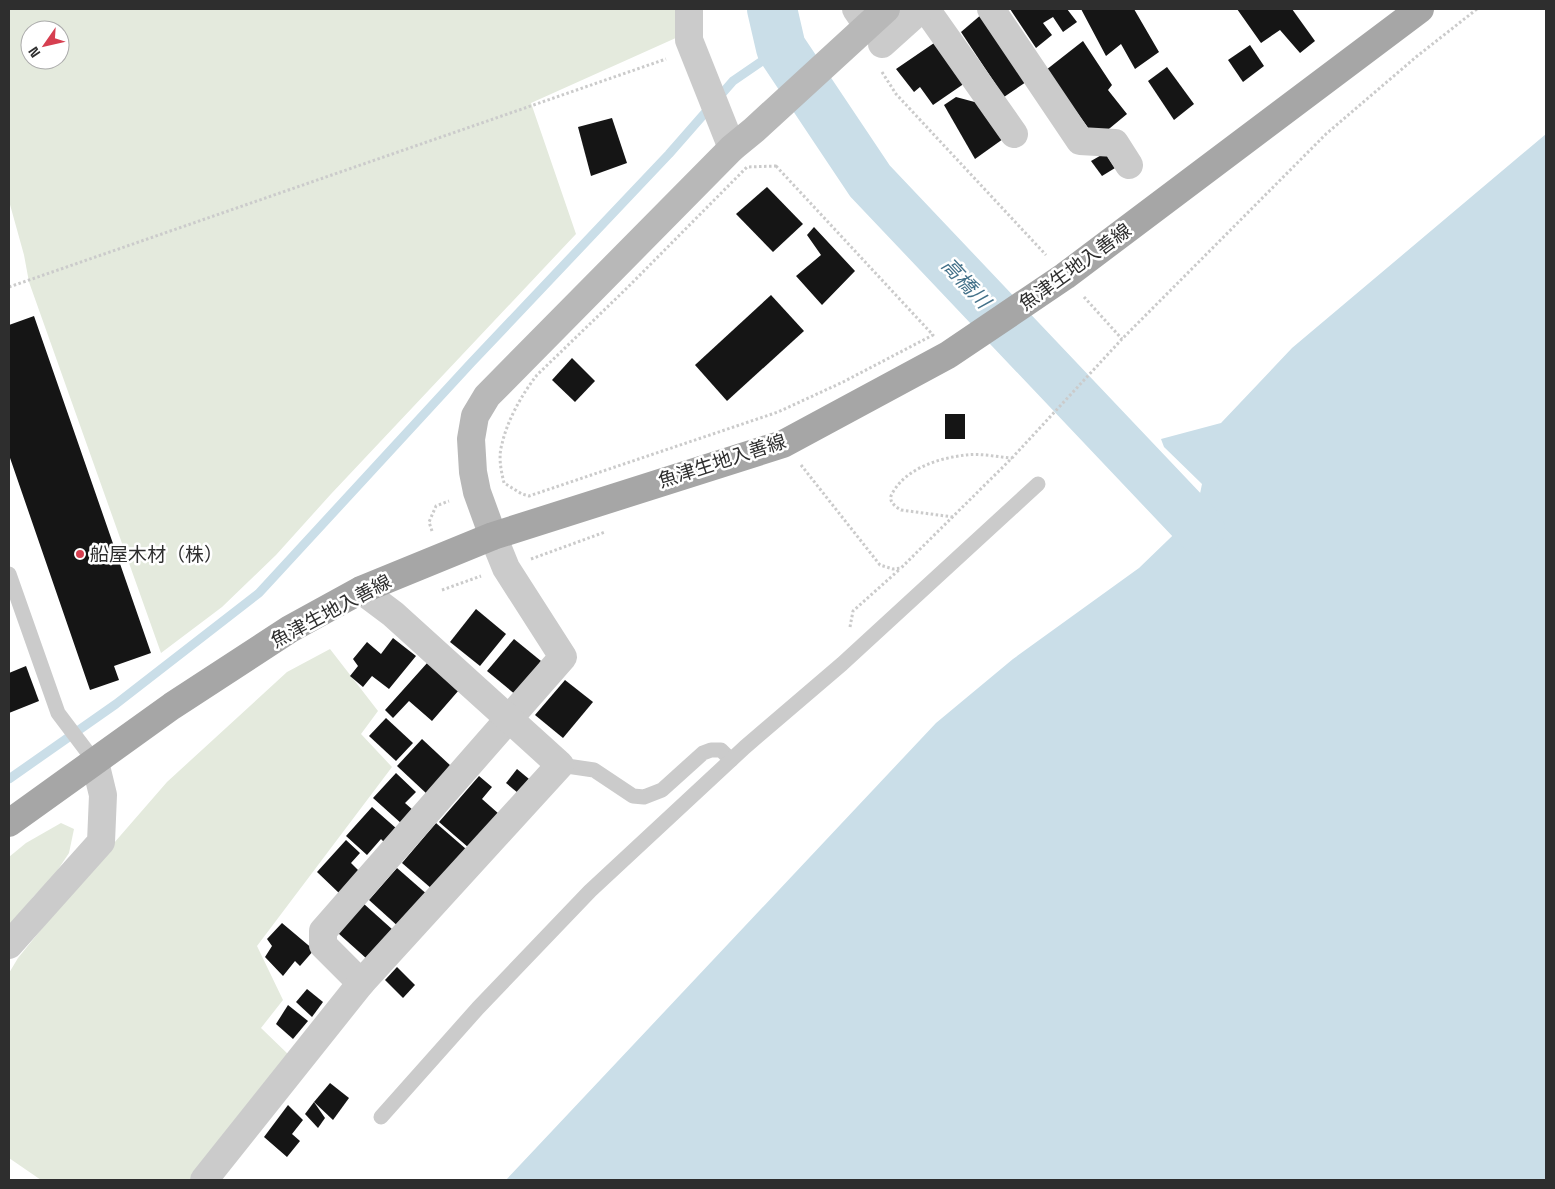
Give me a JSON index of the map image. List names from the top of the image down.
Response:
{
  "streets": {
    "main road": ["魚津生地入善線"]
  },
  "water": ["高橋川"],
  "places": ["船屋木材（株）"],
  "north": "bottom left"
}
